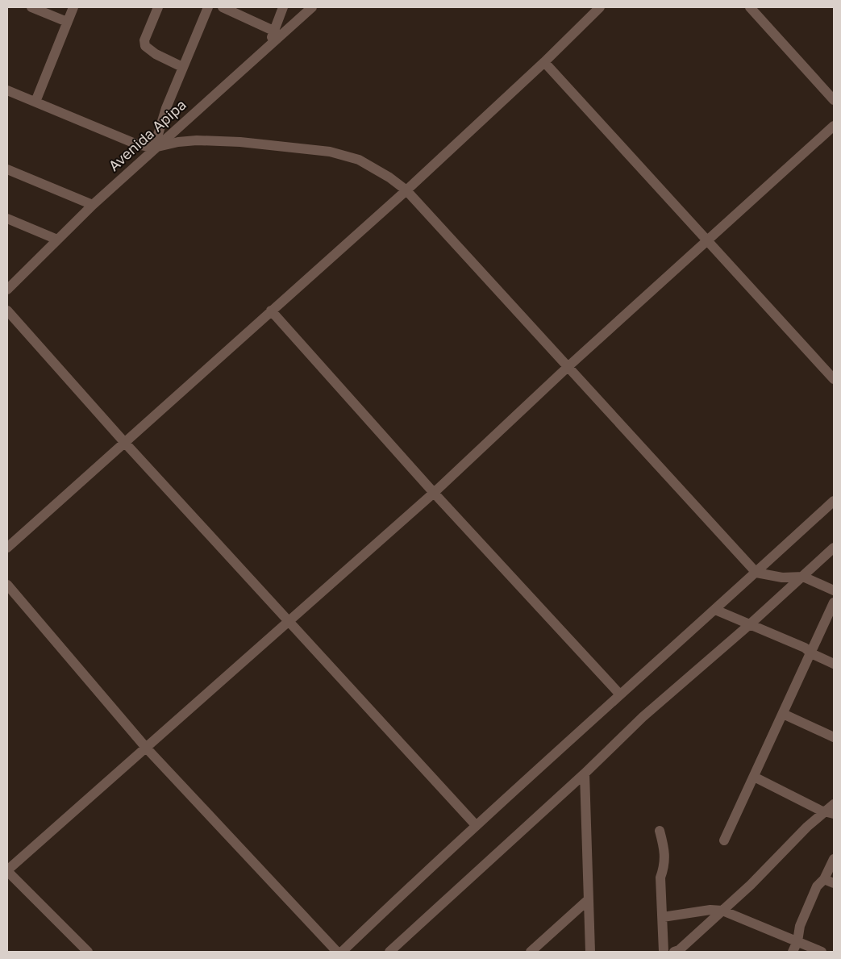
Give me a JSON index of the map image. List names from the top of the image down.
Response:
{
  "streets": {
    "street": ["Avenida Apipa"]
  }
}
